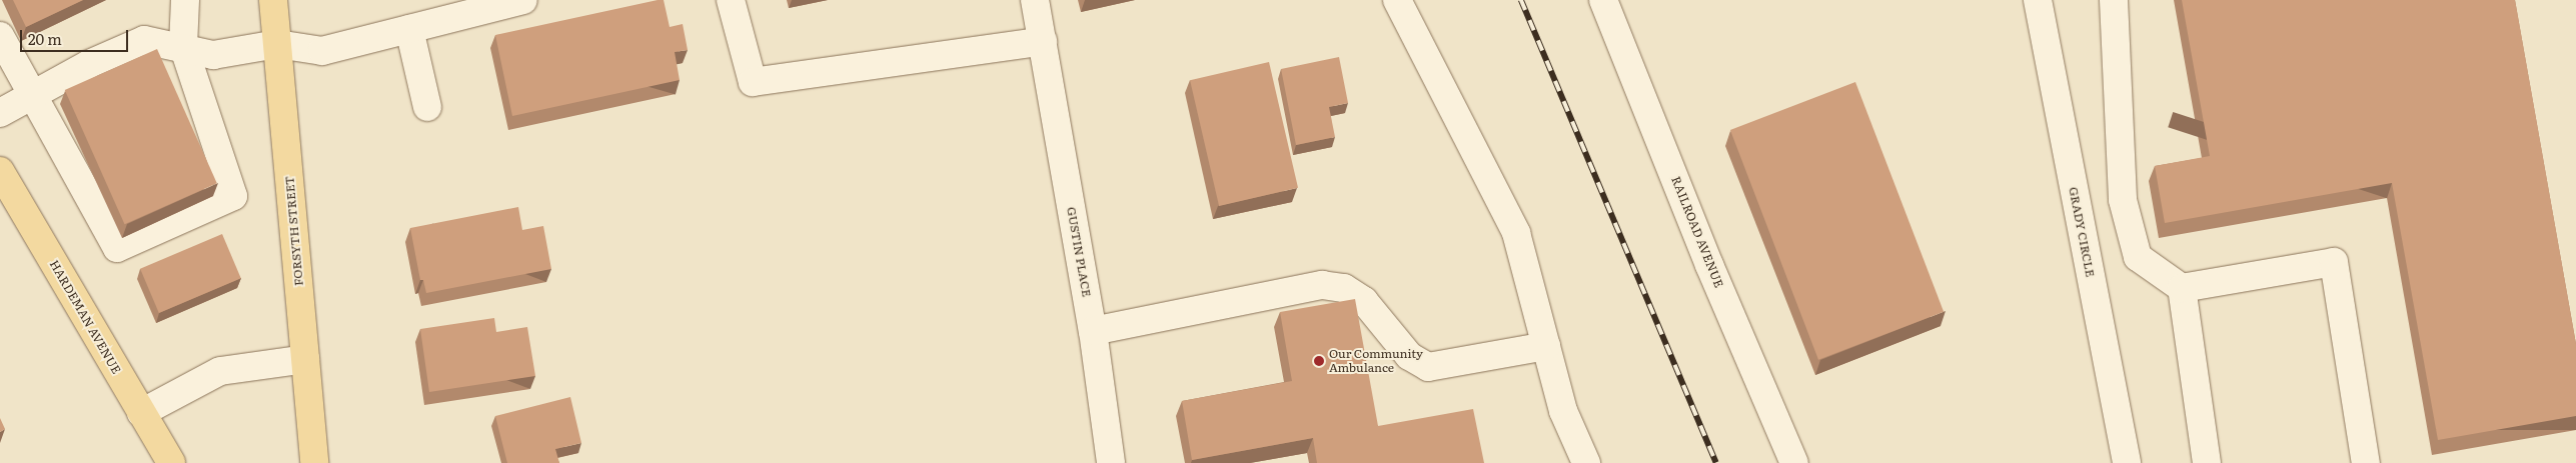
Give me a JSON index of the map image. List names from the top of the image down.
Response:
{
  "streets": {
    "main road": ["FORSYTH STREET", "HARDEMAN AVENUE"],
    "street": ["RAILROAD AVENUE", "GRADY CIRCLE", "GUSTIN PLACE"]
  },
  "places": ["Our Community Ambulance"],
  "scale_bar": "20 m"
}
